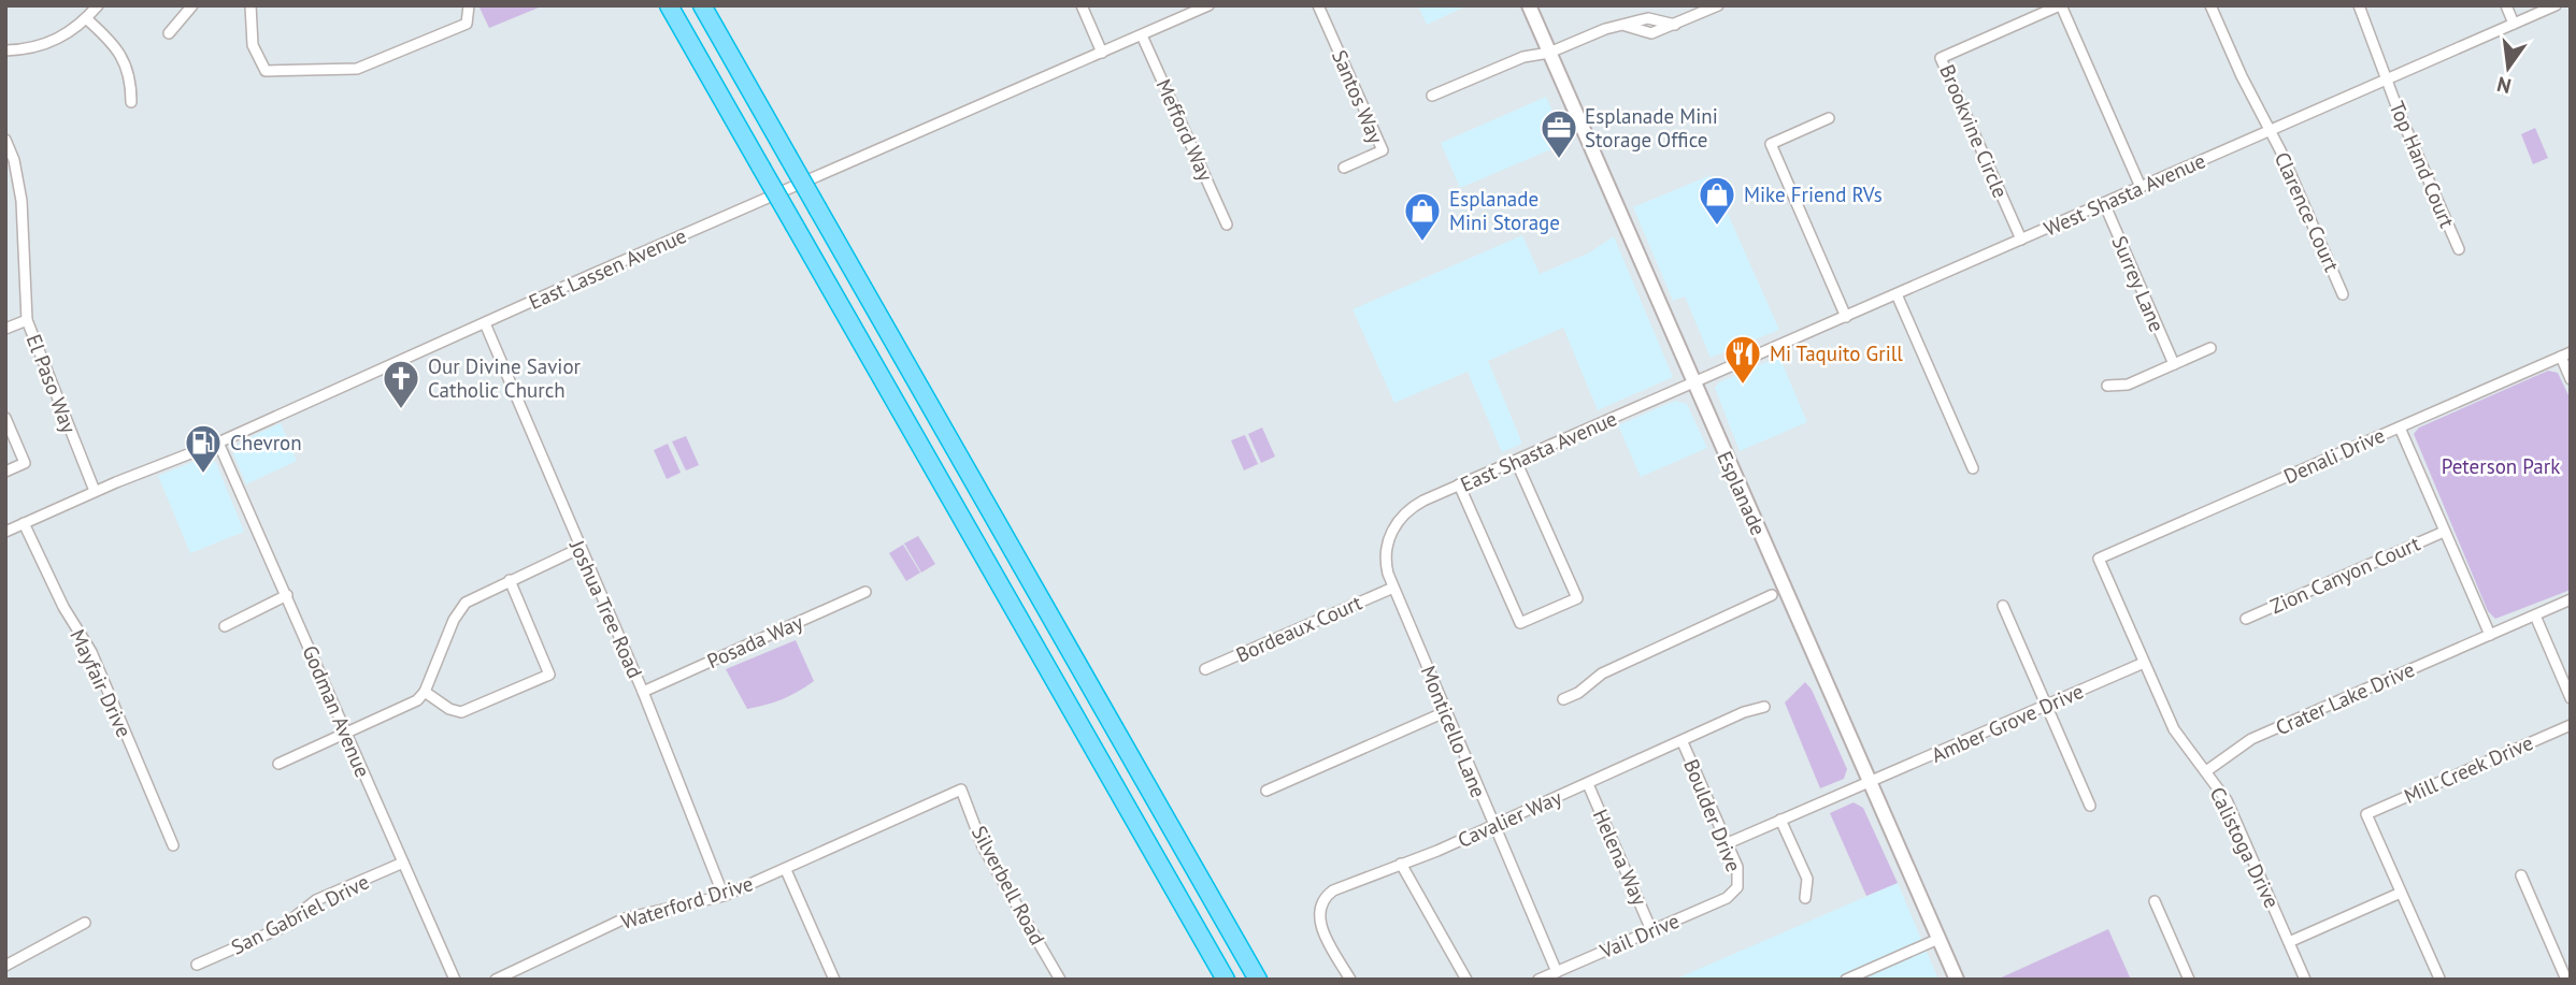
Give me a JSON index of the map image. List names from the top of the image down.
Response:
{
  "streets": {
    "main road": ["Esplanade"],
    "street": [
      "Santos Way",
      "Mefford Way",
      "Brookvine Circle",
      "Top Hand Court",
      "West Shasta Avenue",
      "Clarence Court",
      "East Lassen Avenue",
      "Surrey Lane",
      "El Paso Way",
      "East Shasta Avenue",
      "Denali Drive",
      "Zion Canyon Court",
      "Joshua Tree Road",
      "Bordeaux Court",
      "Posada Way",
      "Mayfair Drive",
      "Crater Lake Drive",
      "Godman Avenue",
      "Amber Grove Drive",
      "Monticello Lane",
      "Mill Creek Drive",
      "Boulder Drive",
      "Cavalier Way",
      "Calistoga Drive",
      "Helena Way",
      "Silverbell Road",
      "Waterford Drive",
      "San Gabriel Drive",
      "Vail Drive"
    ]
  },
  "crossings": [
    ["Mefford Way", "East Lassen Avenue"],
    ["Brookvine Circle", "West Shasta Avenue"],
    ["Top Hand Court", "West Shasta Avenue"],
    ["West Shasta Avenue", "Clarence Court"],
    ["West Shasta Avenue", "Surrey Lane"],
    ["West Shasta Avenue", "East Shasta Avenue"],
    ["West Shasta Avenue", "Esplanade"],
    ["East Lassen Avenue", "El Paso Way"],
    ["East Lassen Avenue", "Joshua Tree Road"],
    ["East Lassen Avenue", "Mayfair Drive"],
    ["East Lassen Avenue", "Godman Avenue"],
    ["East Shasta Avenue", "Esplanade"],
    ["East Shasta Avenue", "Monticello Lane"],
    ["Denali Drive", "Calistoga Drive"],
    ["Esplanade", "Amber Grove Drive"],
    ["Joshua Tree Road", "Posada Way"],
    ["Joshua Tree Road", "Waterford Drive"],
    ["Bordeaux Court", "Monticello Lane"],
    ["Crater Lake Drive", "Calistoga Drive"],
    ["Godman Avenue", "San Gabriel Drive"],
    ["Amber Grove Drive", "Boulder Drive"],
    ["Amber Grove Drive", "Calistoga Drive"],
    ["Monticello Lane", "Cavalier Way"],
    ["Monticello Lane", "Vail Drive"],
    ["Boulder Drive", "Cavalier Way"],
    ["Boulder Drive", "Vail Drive"],
    ["Cavalier Way", "Helena Way"],
    ["Helena Way", "Vail Drive"],
    ["Silverbell Road", "Waterford Drive"]
  ],
  "parks": ["Peterson Park"],
  "places": {
    "office": ["Esplanade Mini Storage Office"],
    "shop": ["Mike Friend RVs", "Esplanade Mini Storage"],
    "restaurant": ["Mi Taquito Grill"],
    "church": ["Our Divine Savior Catholic Church"],
    "fuel station": ["Chevron"]
  },
  "north": "bottom"
}
